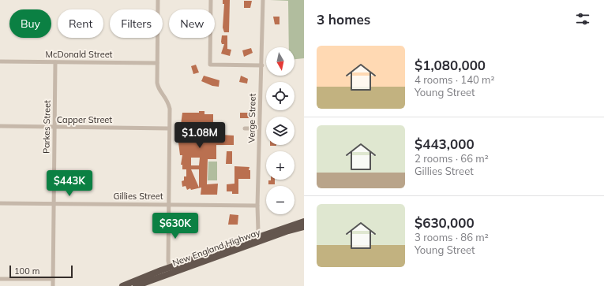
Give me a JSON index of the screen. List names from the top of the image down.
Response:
{
  "streets": {
    "highway": ["New England Highway"],
    "street": [
      "McDonald Street",
      "Verge Street",
      "Capper Street",
      "Parkes Street",
      "Gillies Street"
    ]
  },
  "crossings": [
    ["McDonald Street", "Parkes Street"],
    ["Verge Street", "Gillies Street"],
    ["Verge Street", "New England Highway"],
    ["Capper Street", "Parkes Street"],
    ["Parkes Street", "Gillies Street"]
  ],
  "scale_bar": "100 m",
  "north": "bottom",
  "page": {
    "heading": "3 homes",
    "chip": [
      "Buy",
      "Rent",
      "Filters",
      "New"
    ],
    "list": [
      {
        "name": "$1,080,000",
        "note": "4 rooms · 140 m² · Young Street"
      },
      {
        "name": "$443,000",
        "note": "2 rooms · 66 m² · Gillies Street"
      },
      {
        "name": "$630,000",
        "note": "3 rooms · 86 m² · Young Street"
      }
    ],
    "map_buttons": ["+", "−"],
    "price": ["$1.08M", "$443K", "$630K"],
    "scale": "100 m"
  }
}
